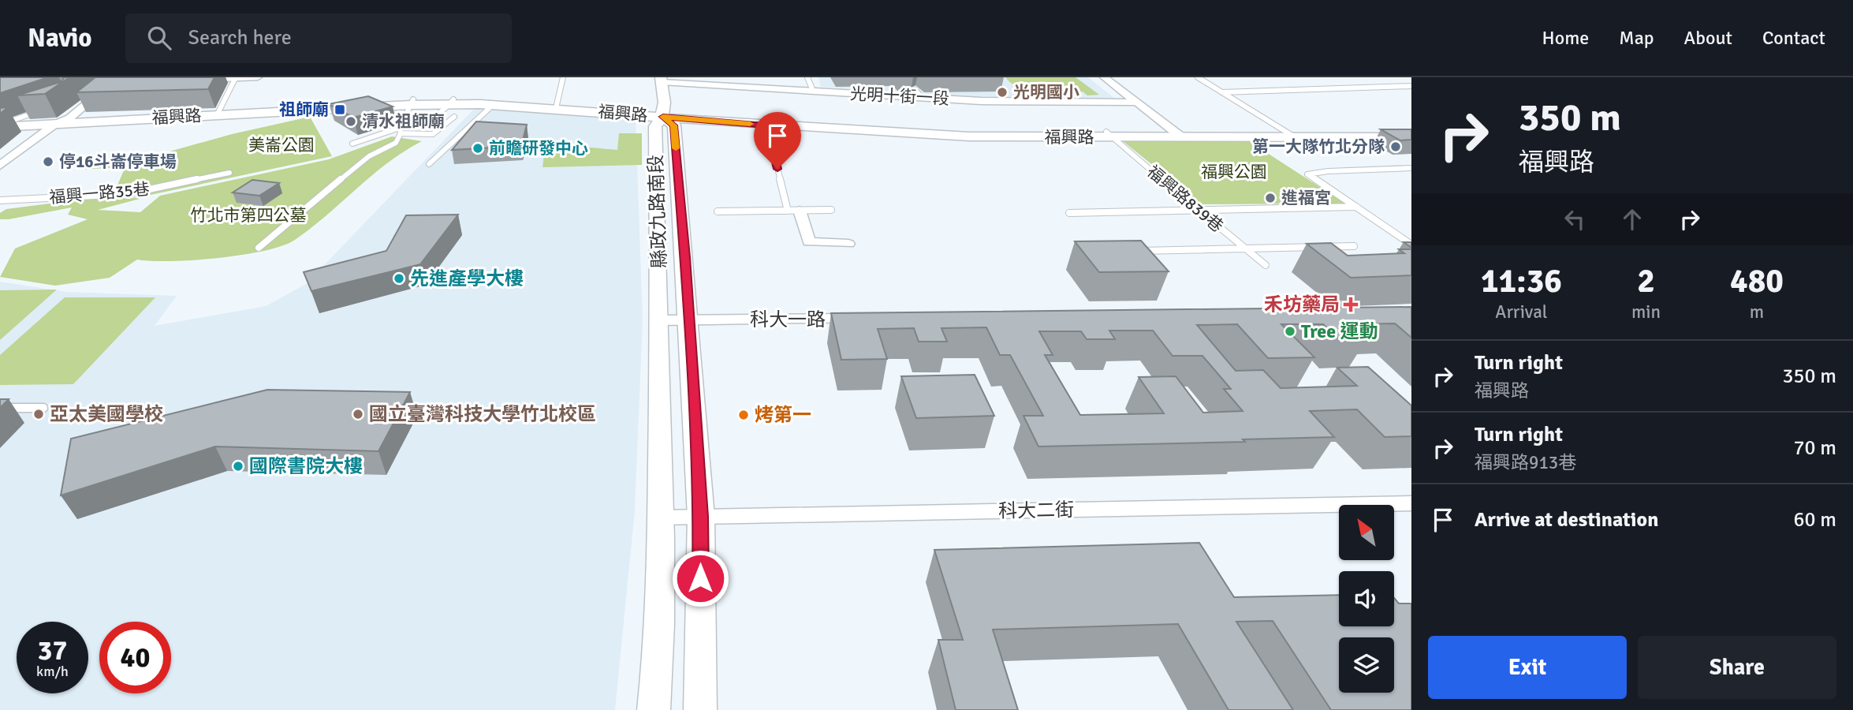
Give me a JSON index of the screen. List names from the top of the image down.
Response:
{
  "streets": {
    "street": [
      "光明十街一段",
      "福興路",
      "縣政九路南段",
      "科大一路",
      "科大二街"
    ],
    "lane": ["福興一路35巷", "福興路839巷"]
  },
  "crossings": [
    ["福興路", "福興路839巷"],
    ["福興路", "縣政九路南段"],
    ["縣政九路南段", "科大一路"],
    ["縣政九路南段", "科大二街"]
  ],
  "parks": ["美崙公園", "福興公園", "竹北市第四公墓"],
  "places": {
    "other": [
      "光明國小",
      "清水祖師廟",
      "第一大隊竹北分隊",
      "前瞻研發中心",
      "停16斗崙停車場",
      "進福宮",
      "先進產學大樓",
      "Tree 運動",
      "亞太美國學校",
      "國立臺灣科技大學竹北校區",
      "烤第一",
      "國際書院大樓"
    ],
    "transit": ["祖師廟"],
    "health": ["禾坊藥局"]
  },
  "north": "top left",
  "page": {
    "header": "Navio",
    "search": "Search here",
    "nav": [
      "Home",
      "Map",
      "About",
      "Contact"
    ],
    "turn": ["350 m", "福興路"],
    "eta": [
      "11:36",
      "Arrival",
      "2",
      "min",
      "480",
      "m"
    ],
    "list": [
      {
        "name": "Turn right",
        "note": "福興路",
        "value": "350 m"
      },
      {
        "name": "Turn right",
        "note": "福興路913巷",
        "value": "70 m"
      },
      {
        "name": "Arrive at destination",
        "value": "60 m"
      }
    ],
    "speed": "37 km/h",
    "limit": "40",
    "buttons": ["Exit", "Share"]
  }
}
